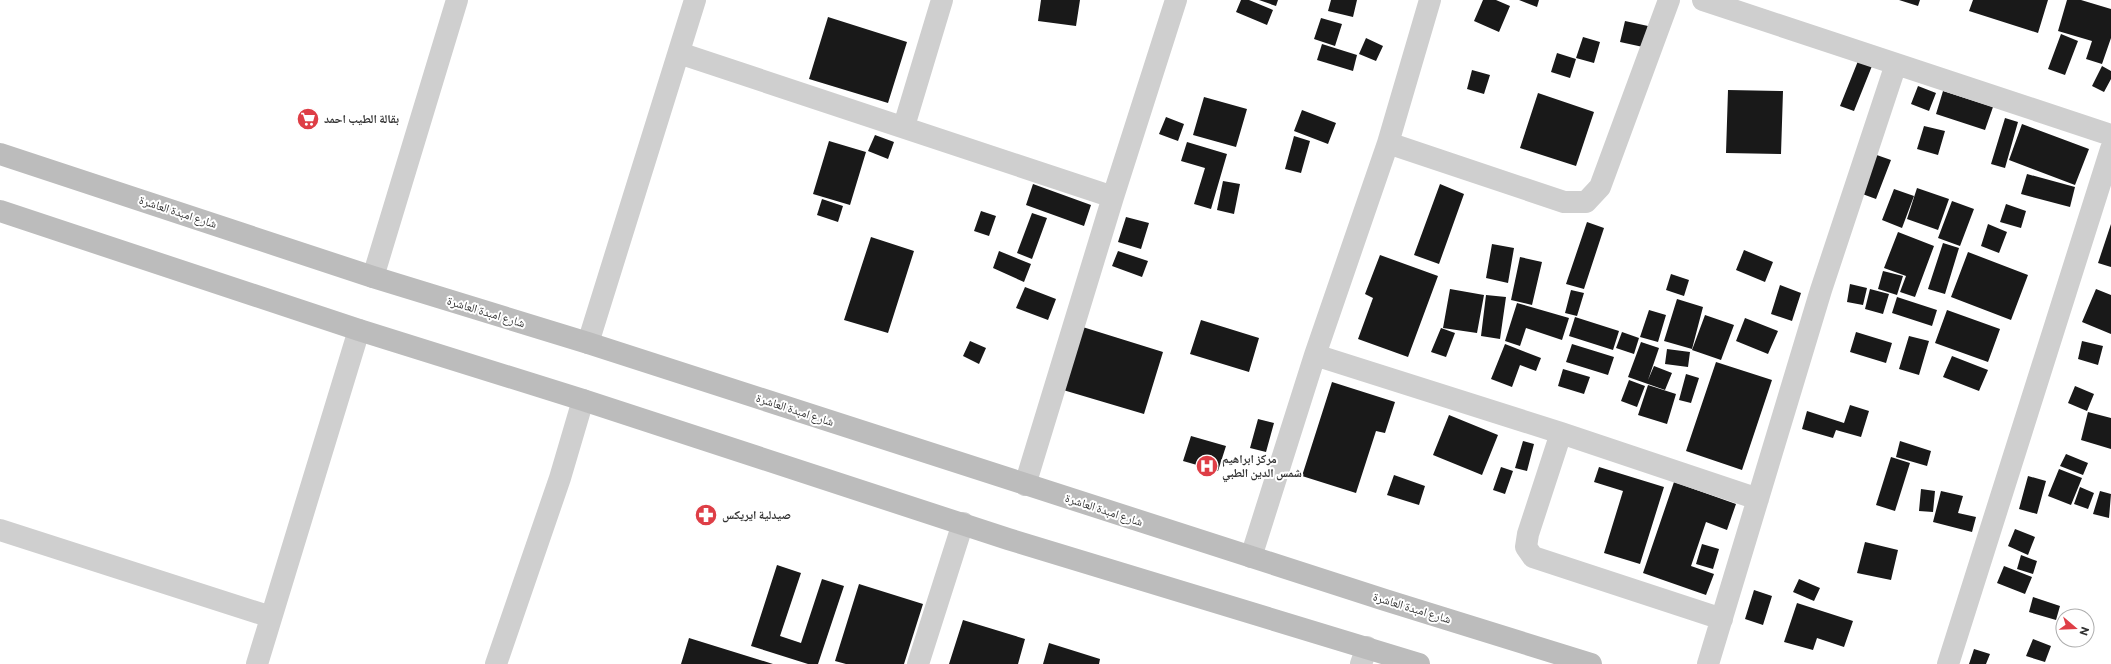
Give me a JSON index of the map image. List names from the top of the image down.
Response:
{
  "streets": {
    "main road": ["شارع امبدة العاشرة"]
  },
  "places": {
    "supermarket": ["بقالة الطيب احمد"],
    "hospital": ["مركز ابراهيم شمس الدين الطبي"],
    "pharmacy": ["صيدلية ايريكس"]
  },
  "north": "right"
}
